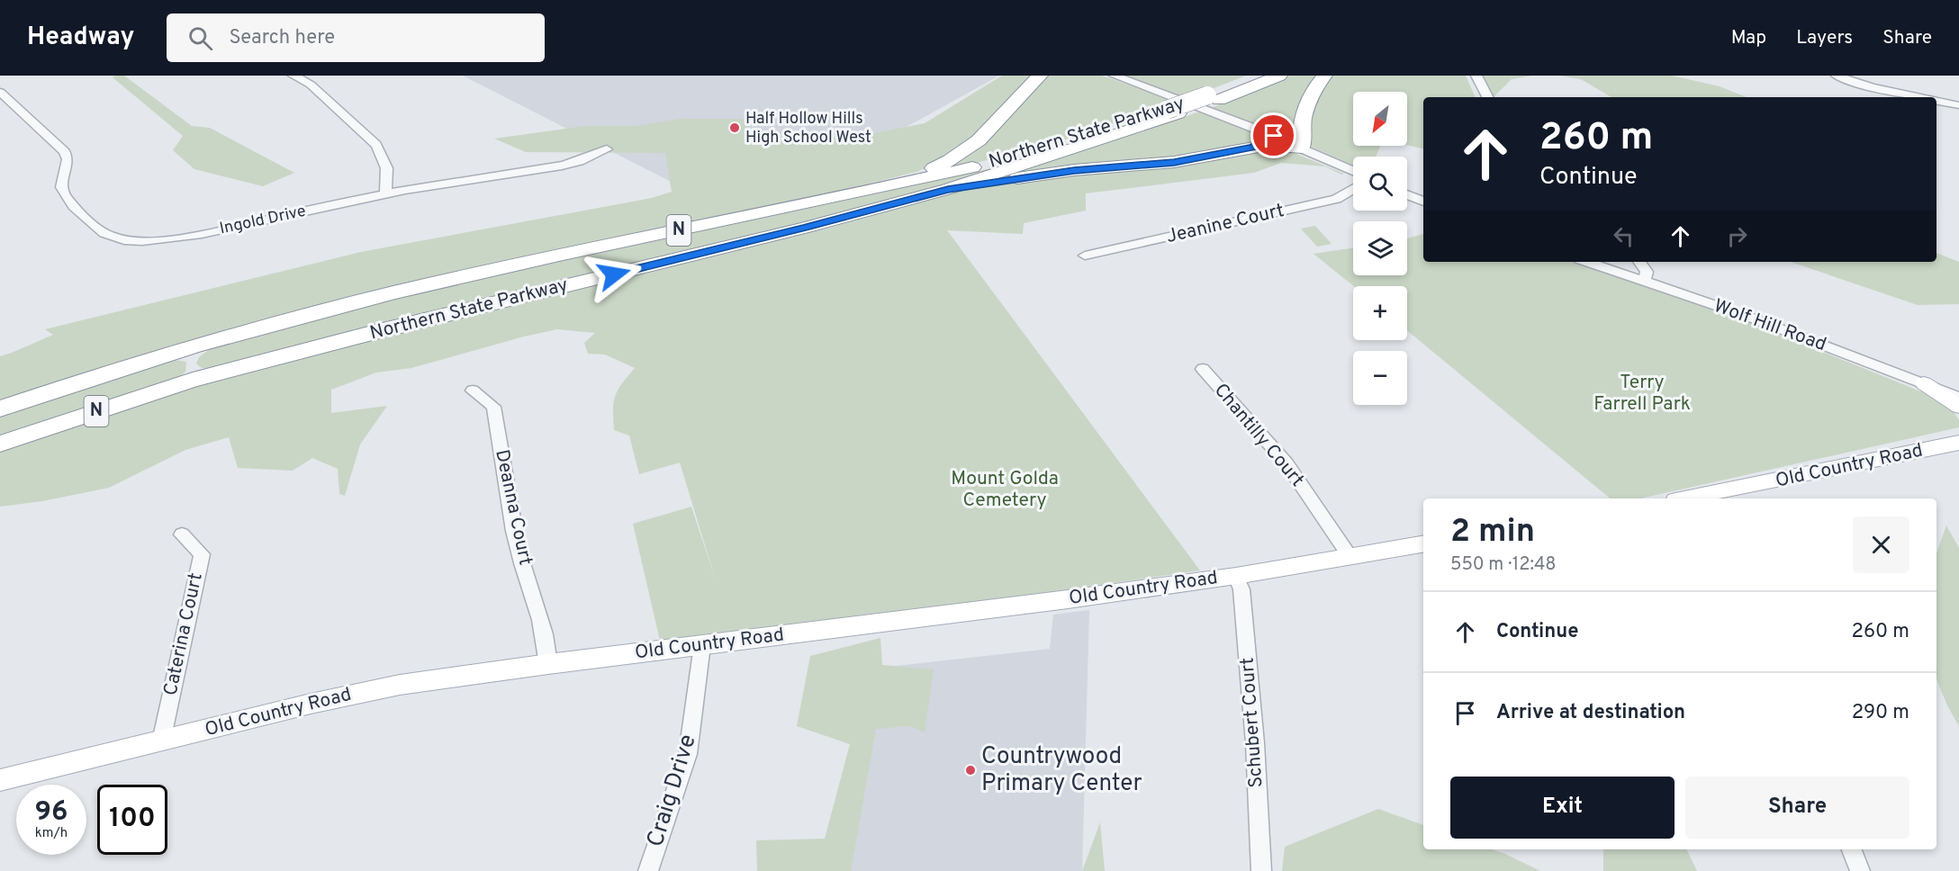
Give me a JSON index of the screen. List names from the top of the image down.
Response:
{
  "streets": {
    "highway": ["Northern State Parkway", "N"],
    "main road": ["Old Country Road"],
    "street": [
      "Ingold Drive",
      "Jeanine Court",
      "Wolf Hill Road",
      "Chantilly Court",
      "Deanna Court",
      "Caterina Court",
      "Schubert Court",
      "Craig Drive"
    ]
  },
  "crossings": [
    ["Chantilly Court", "Old Country Road"],
    ["Old Country Road", "Deanna Court"],
    ["Old Country Road", "Caterina Court"],
    ["Old Country Road", "Schubert Court"],
    ["Old Country Road", "Craig Drive"]
  ],
  "parks": ["Terry Farrell Park", "Mount Golda Cemetery"],
  "places": ["Half Hollow Hills High School West", "Countrywood Primary Center"],
  "north": "bottom left",
  "page": {
    "header": "Headway",
    "search": "Search here",
    "nav": ["Map", "Layers", "Share"],
    "map_buttons": ["+", "−"],
    "turn": ["260 m", "Continue"],
    "heading": ["2 min", "550 m · 12:48"],
    "list": [
      {
        "name": "Continue",
        "value": "260 m"
      },
      {
        "name": "Arrive at destination",
        "value": "290 m"
      }
    ],
    "buttons": ["Exit", "Share"],
    "speed": "96 km/h",
    "limit": "100"
  }
}
